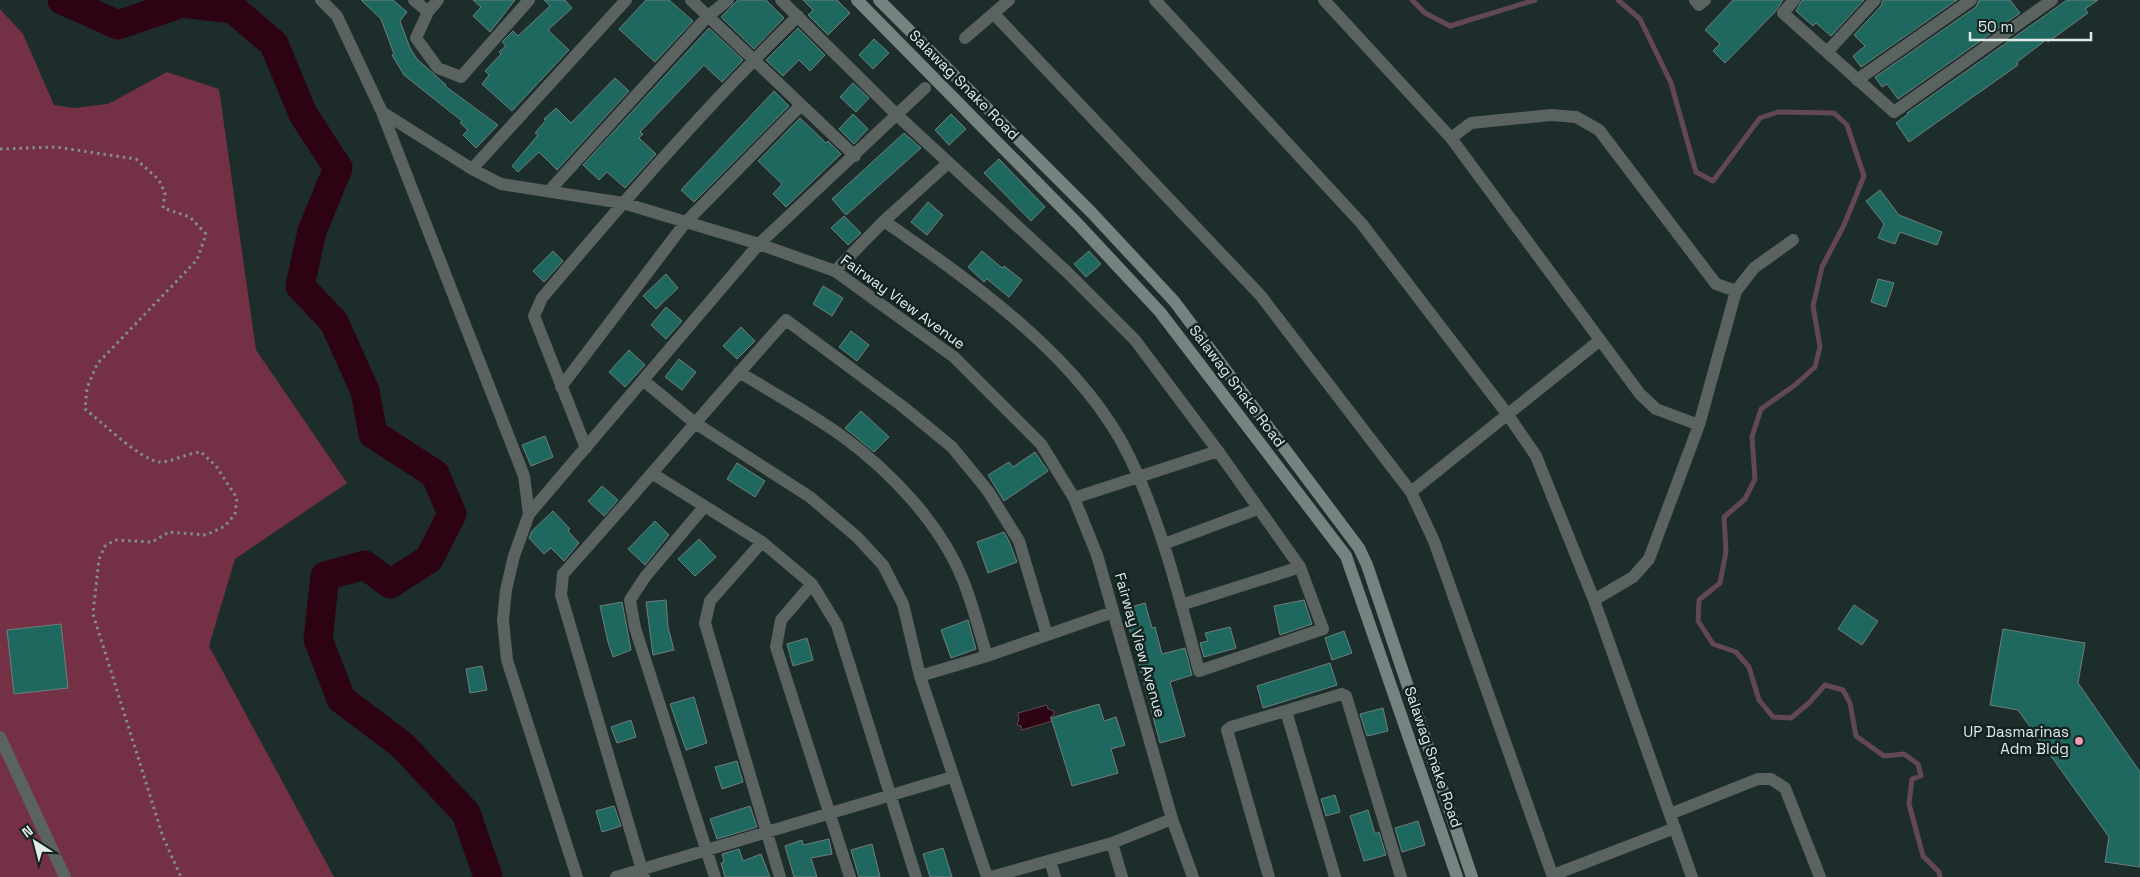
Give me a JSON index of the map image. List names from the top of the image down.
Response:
{
  "streets": {
    "main road": ["Salawag Snake Road"],
    "street": ["Fairway View Avenue"]
  },
  "places": ["UP Dasmarinas Adm Bldg"],
  "scale_bar": "50 m",
  "north": "top left"
}
